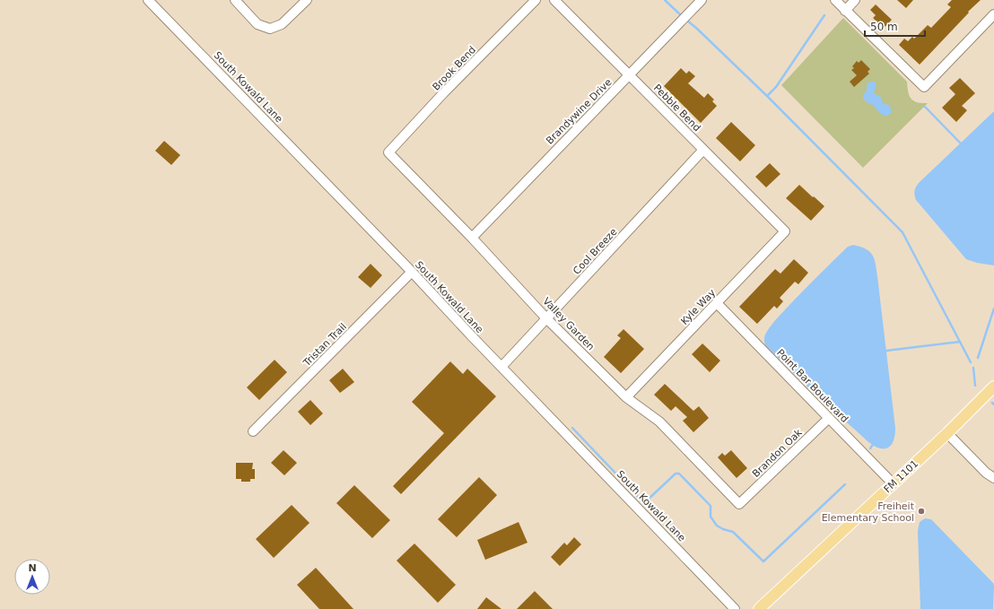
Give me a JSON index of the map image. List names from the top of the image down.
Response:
{
  "streets": {
    "main road": ["FM 1101"],
    "street": [
      "Brook Bend",
      "South Kowald Lane",
      "Pebble Bend",
      "Brandywine Drive",
      "Cool Breeze",
      "Kyle Way",
      "Valley Garden",
      "Tristan Trail",
      "Point Bar Boulevard",
      "Brandon Oak"
    ]
  },
  "crossings": [
    ["Brook Bend", "Valley Garden"],
    ["South Kowald Lane", "Cool Breeze"],
    ["South Kowald Lane", "Tristan Trail"],
    ["Pebble Bend", "Brandywine Drive"],
    ["Pebble Bend", "Cool Breeze"],
    ["Pebble Bend", "Kyle Way"],
    ["Brandywine Drive", "Valley Garden"],
    ["Cool Breeze", "Valley Garden"],
    ["Kyle Way", "Valley Garden"],
    ["Kyle Way", "Point Bar Boulevard"],
    ["Valley Garden", "Brandon Oak"],
    ["Point Bar Boulevard", "Brandon Oak"],
    ["Point Bar Boulevard", "FM 1101"]
  ],
  "places": ["Freiheit Elementary School"],
  "scale_bar": "50 m",
  "north": "top"
}
